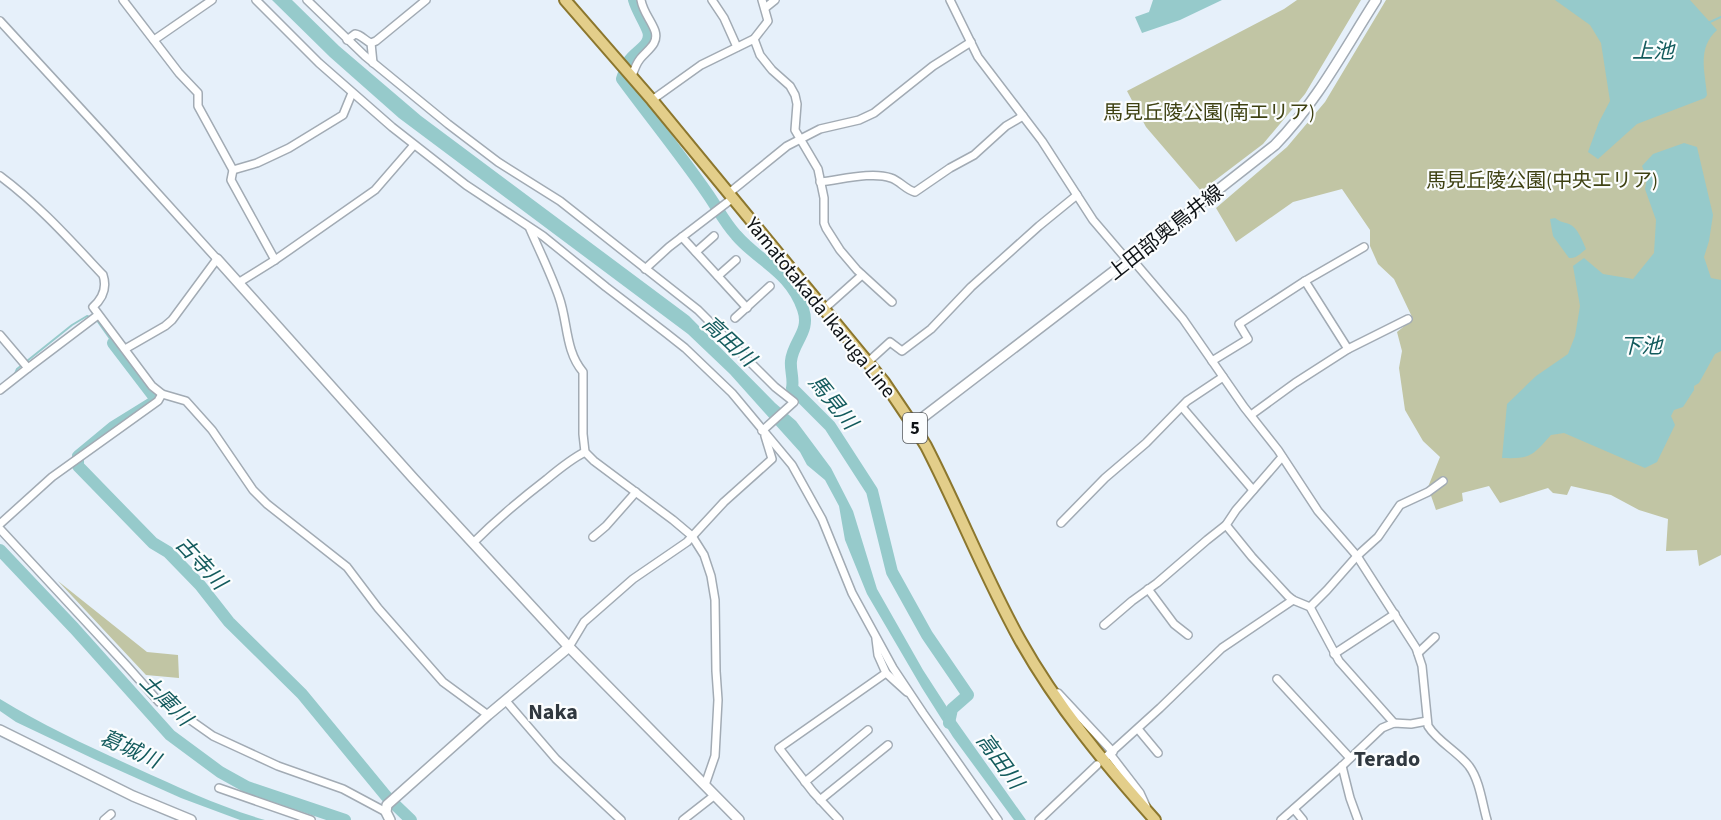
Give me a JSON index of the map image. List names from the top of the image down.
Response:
{
  "streets": {
    "main road": ["Yamatotakada Ikaruga Line", "5"],
    "street": ["上田部奥鳥井線"]
  },
  "crossings": [
    ["上田部奥鳥井線", "Yamatotakada Ikaruga Line"]
  ],
  "districts": ["Naka", "Terado"],
  "water": [
    "上池",
    "高田川",
    "下池",
    "馬見川",
    "古寺川",
    "土庫川",
    "葛城川"
  ],
  "parks": ["馬見丘陵公園(南エリア)", "馬見丘陵公園(中央エリア)"]
}
